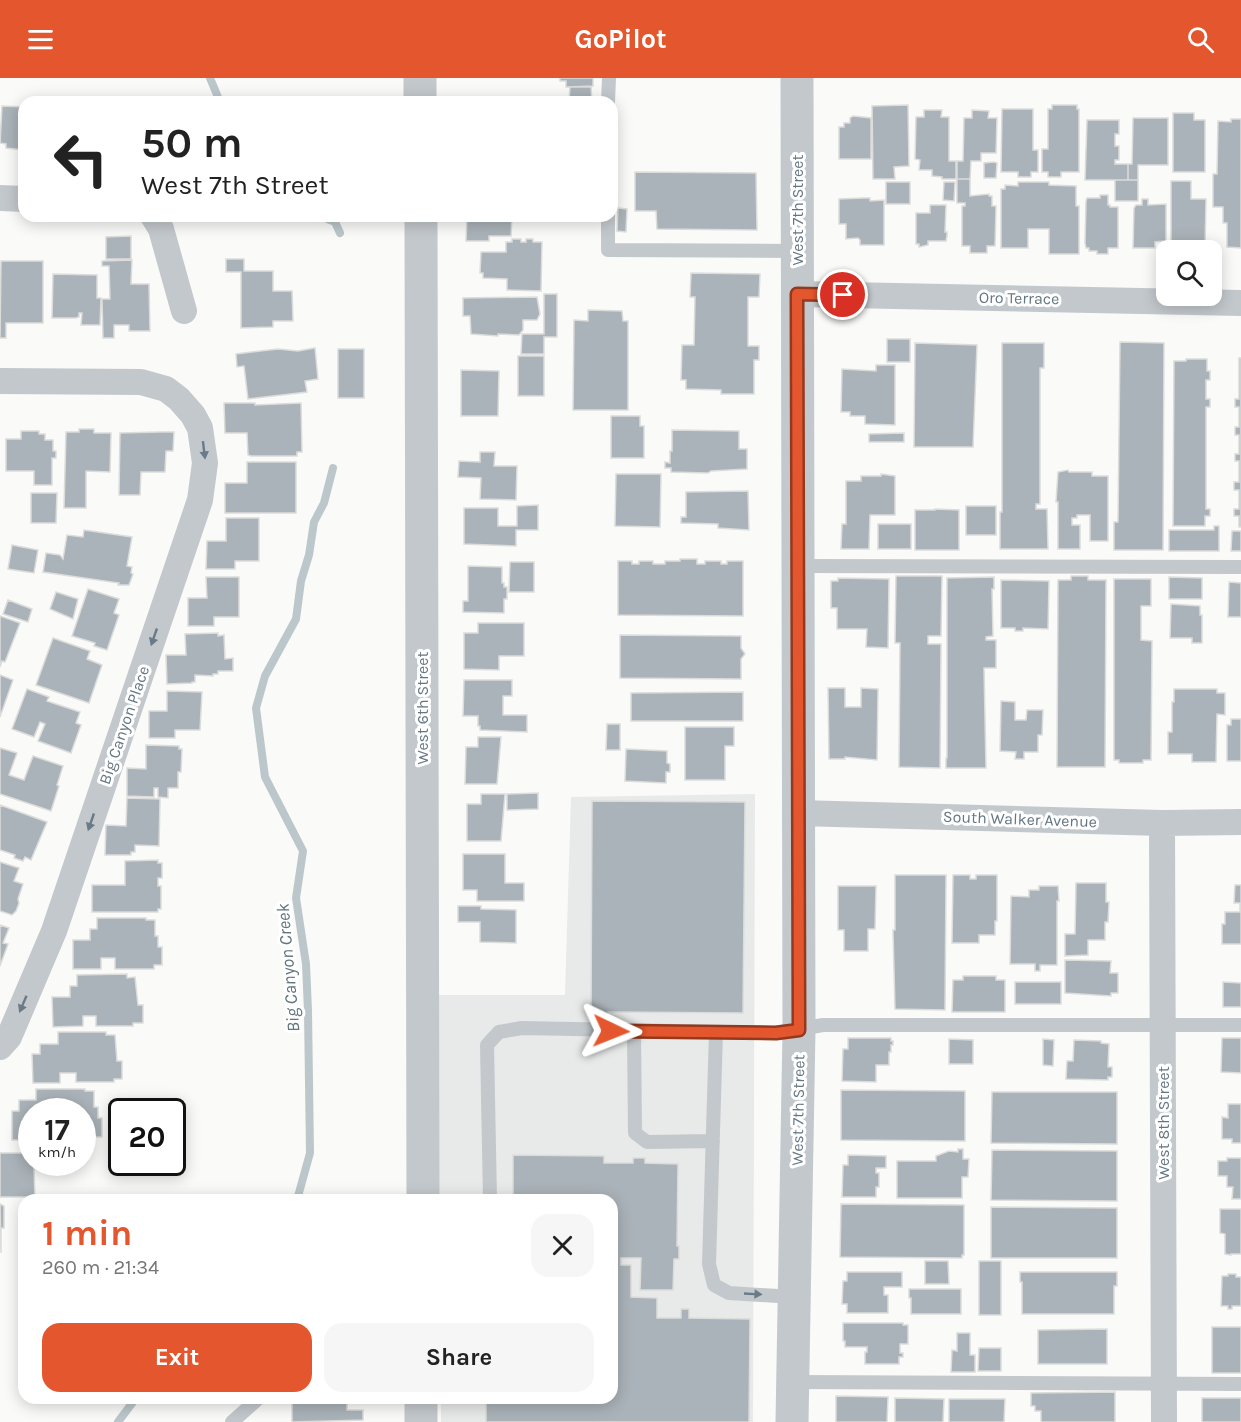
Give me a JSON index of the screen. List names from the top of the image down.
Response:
{
  "streets": {
    "street": [
      "West 7th Street",
      "Oro Terrace",
      "West 6th Street",
      "Big Canyon Place",
      "South Walker Avenue",
      "West 8th Street"
    ]
  },
  "crossings": [
    ["West 7th Street", "Oro Terrace"],
    ["West 7th Street", "South Walker Avenue"],
    ["South Walker Avenue", "West 8th Street"]
  ],
  "water": ["Big Canyon Creek"],
  "page": {
    "header": "GoPilot",
    "turn": ["50 m", "West 7th Street"],
    "speed": "17 km/h",
    "limit": "20",
    "heading": ["1 min", "260 m · 21:34"],
    "buttons": ["Exit", "Share"]
  }
}
